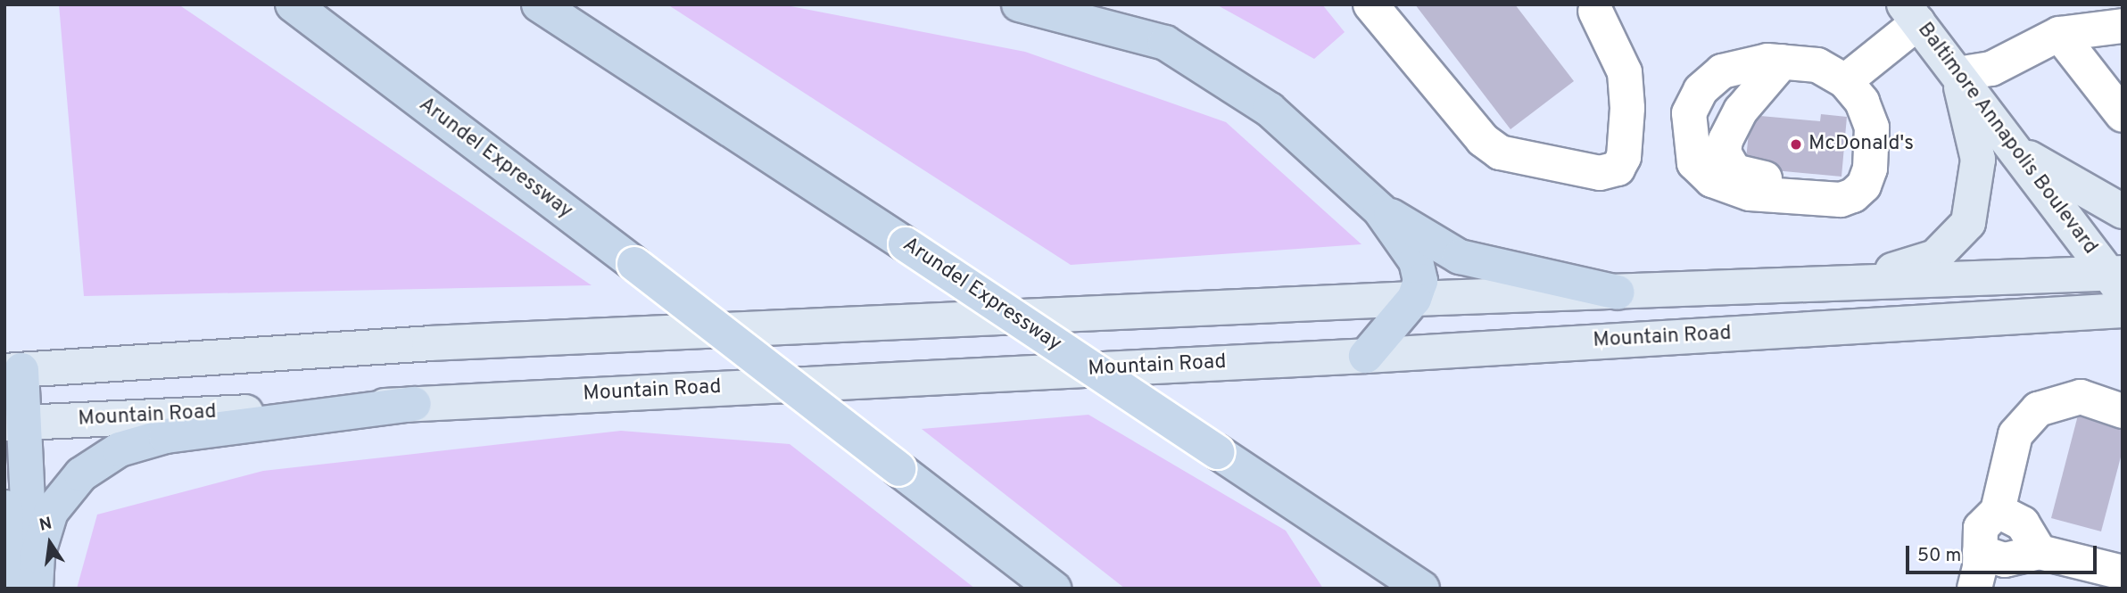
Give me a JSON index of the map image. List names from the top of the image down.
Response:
{
  "streets": {
    "highway": ["Arundel Expressway"],
    "main road": ["Baltimore Annapolis Boulevard", "Mountain Road"]
  },
  "places": ["McDonald's"],
  "scale_bar": "50 m",
  "north": "top"
}
